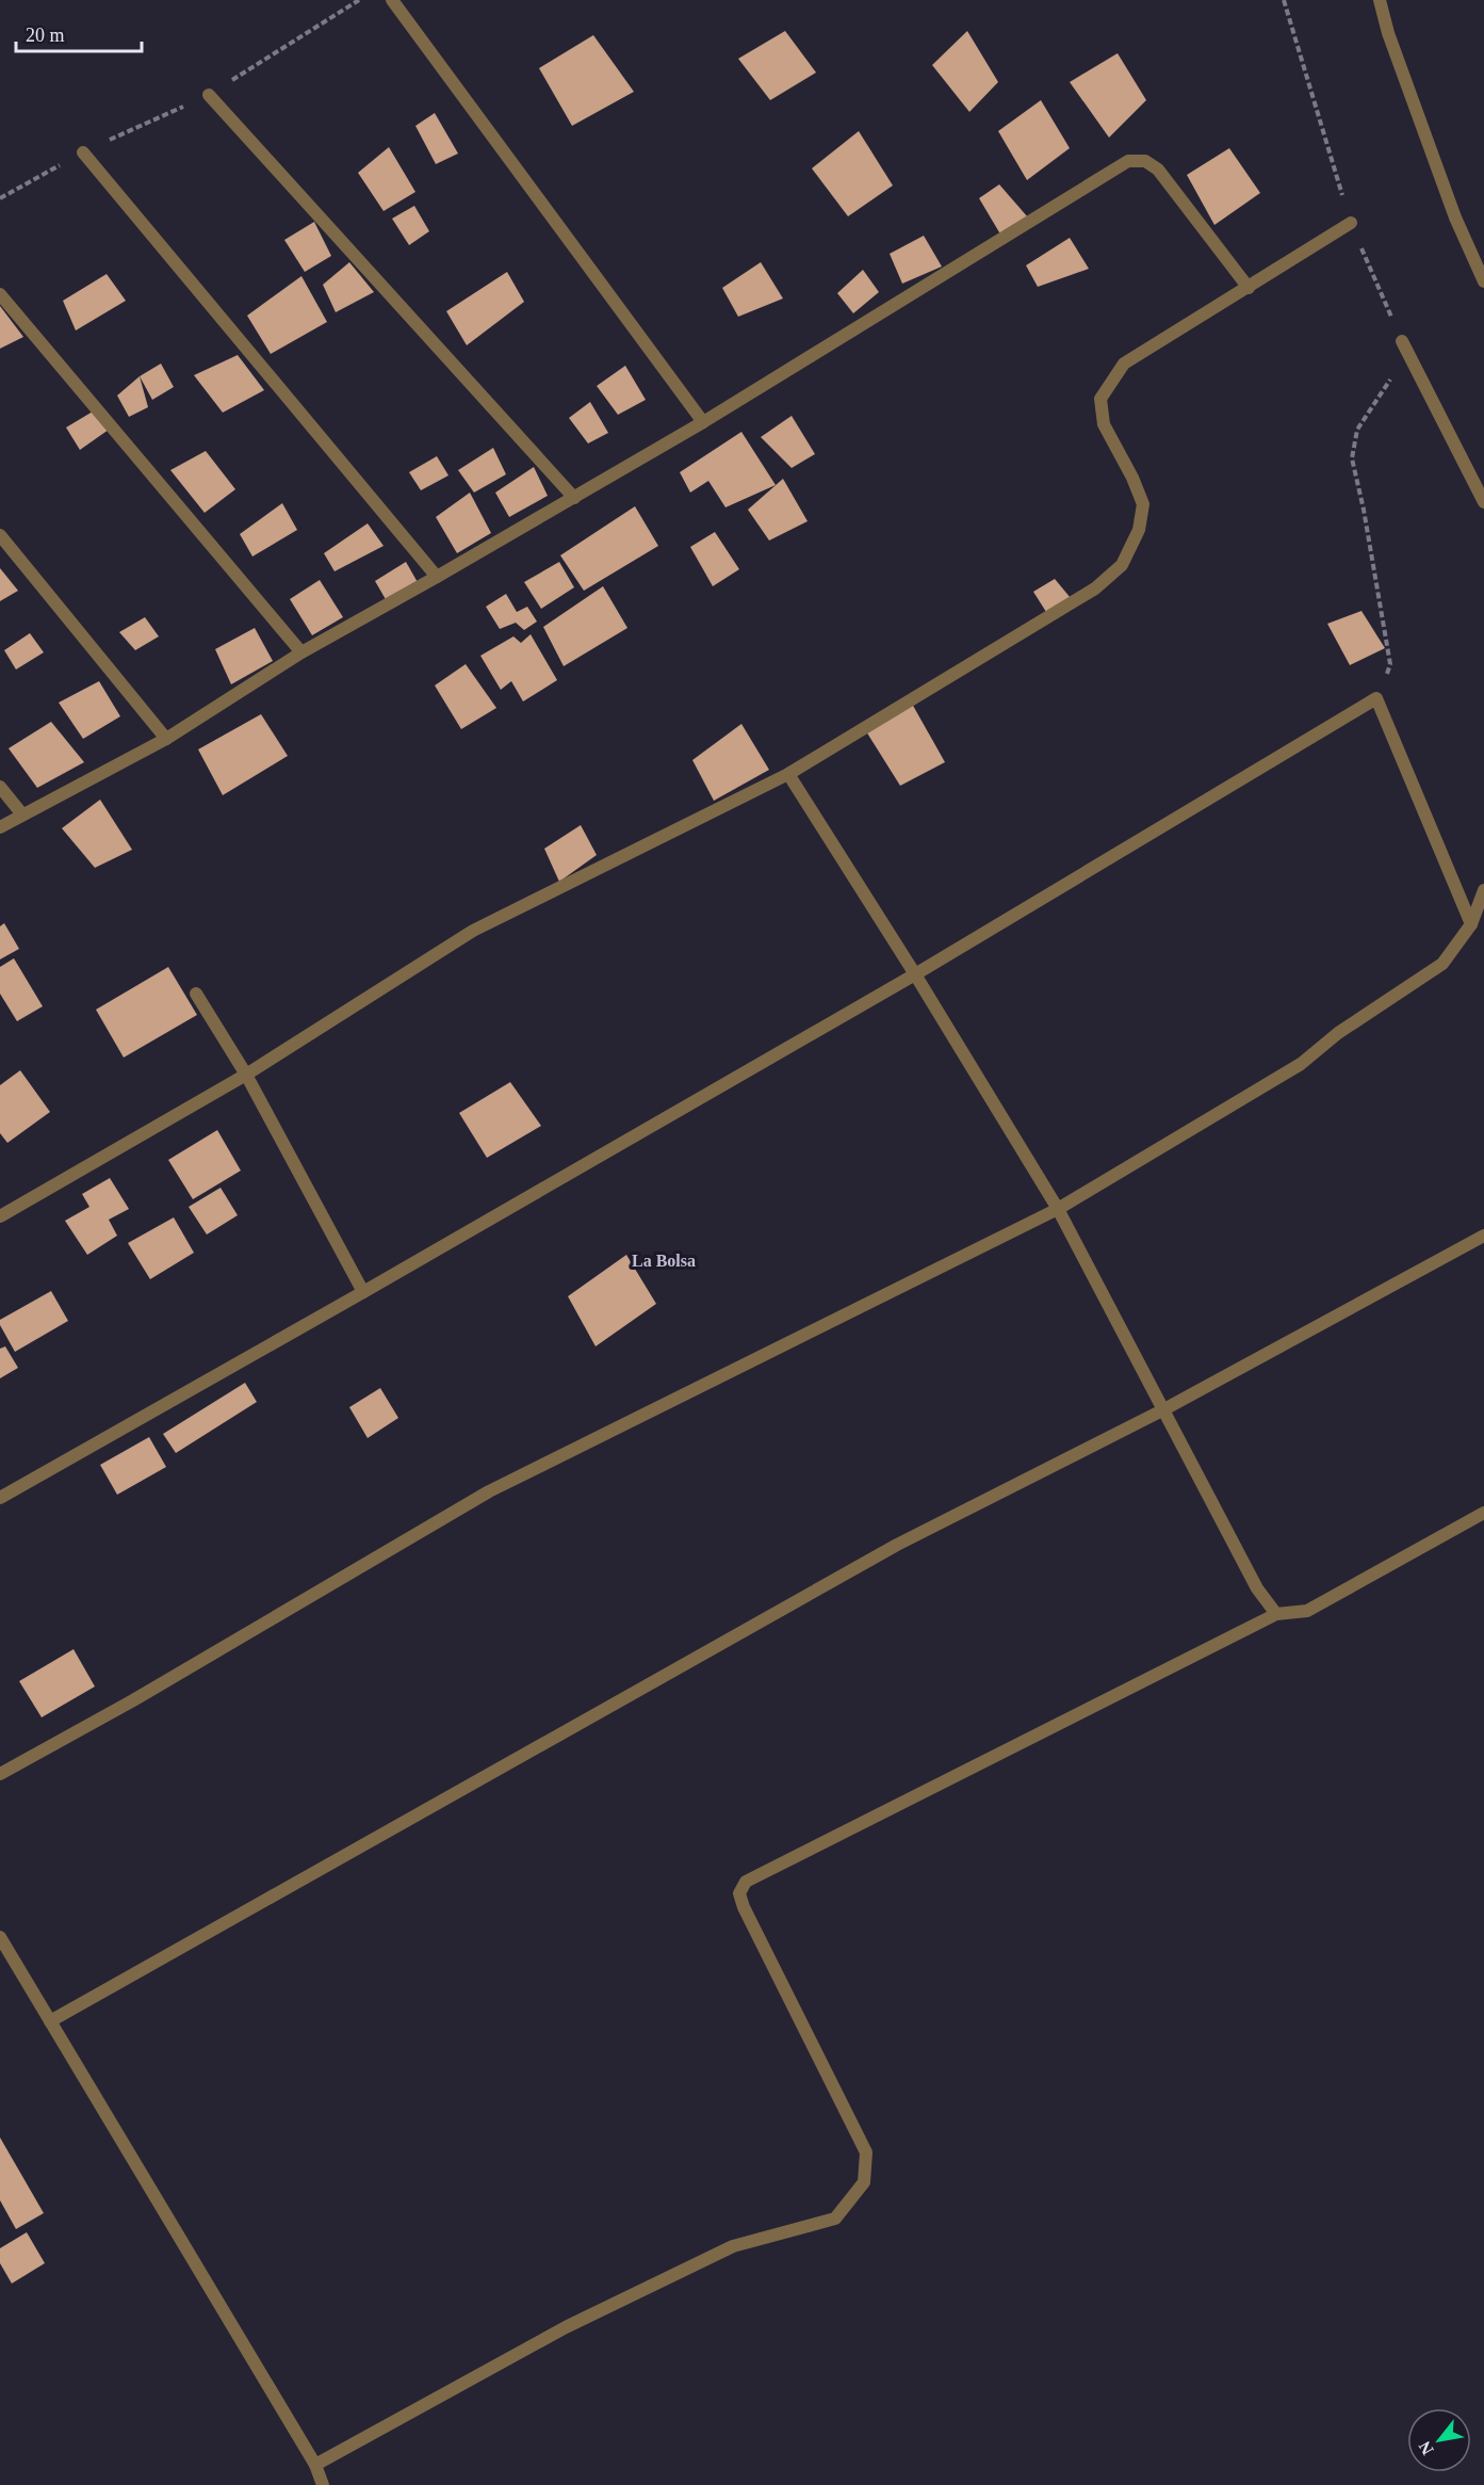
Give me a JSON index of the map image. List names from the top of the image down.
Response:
{
  "districts": ["La Bolsa"],
  "scale_bar": "20 m",
  "north": "bottom left"
}
